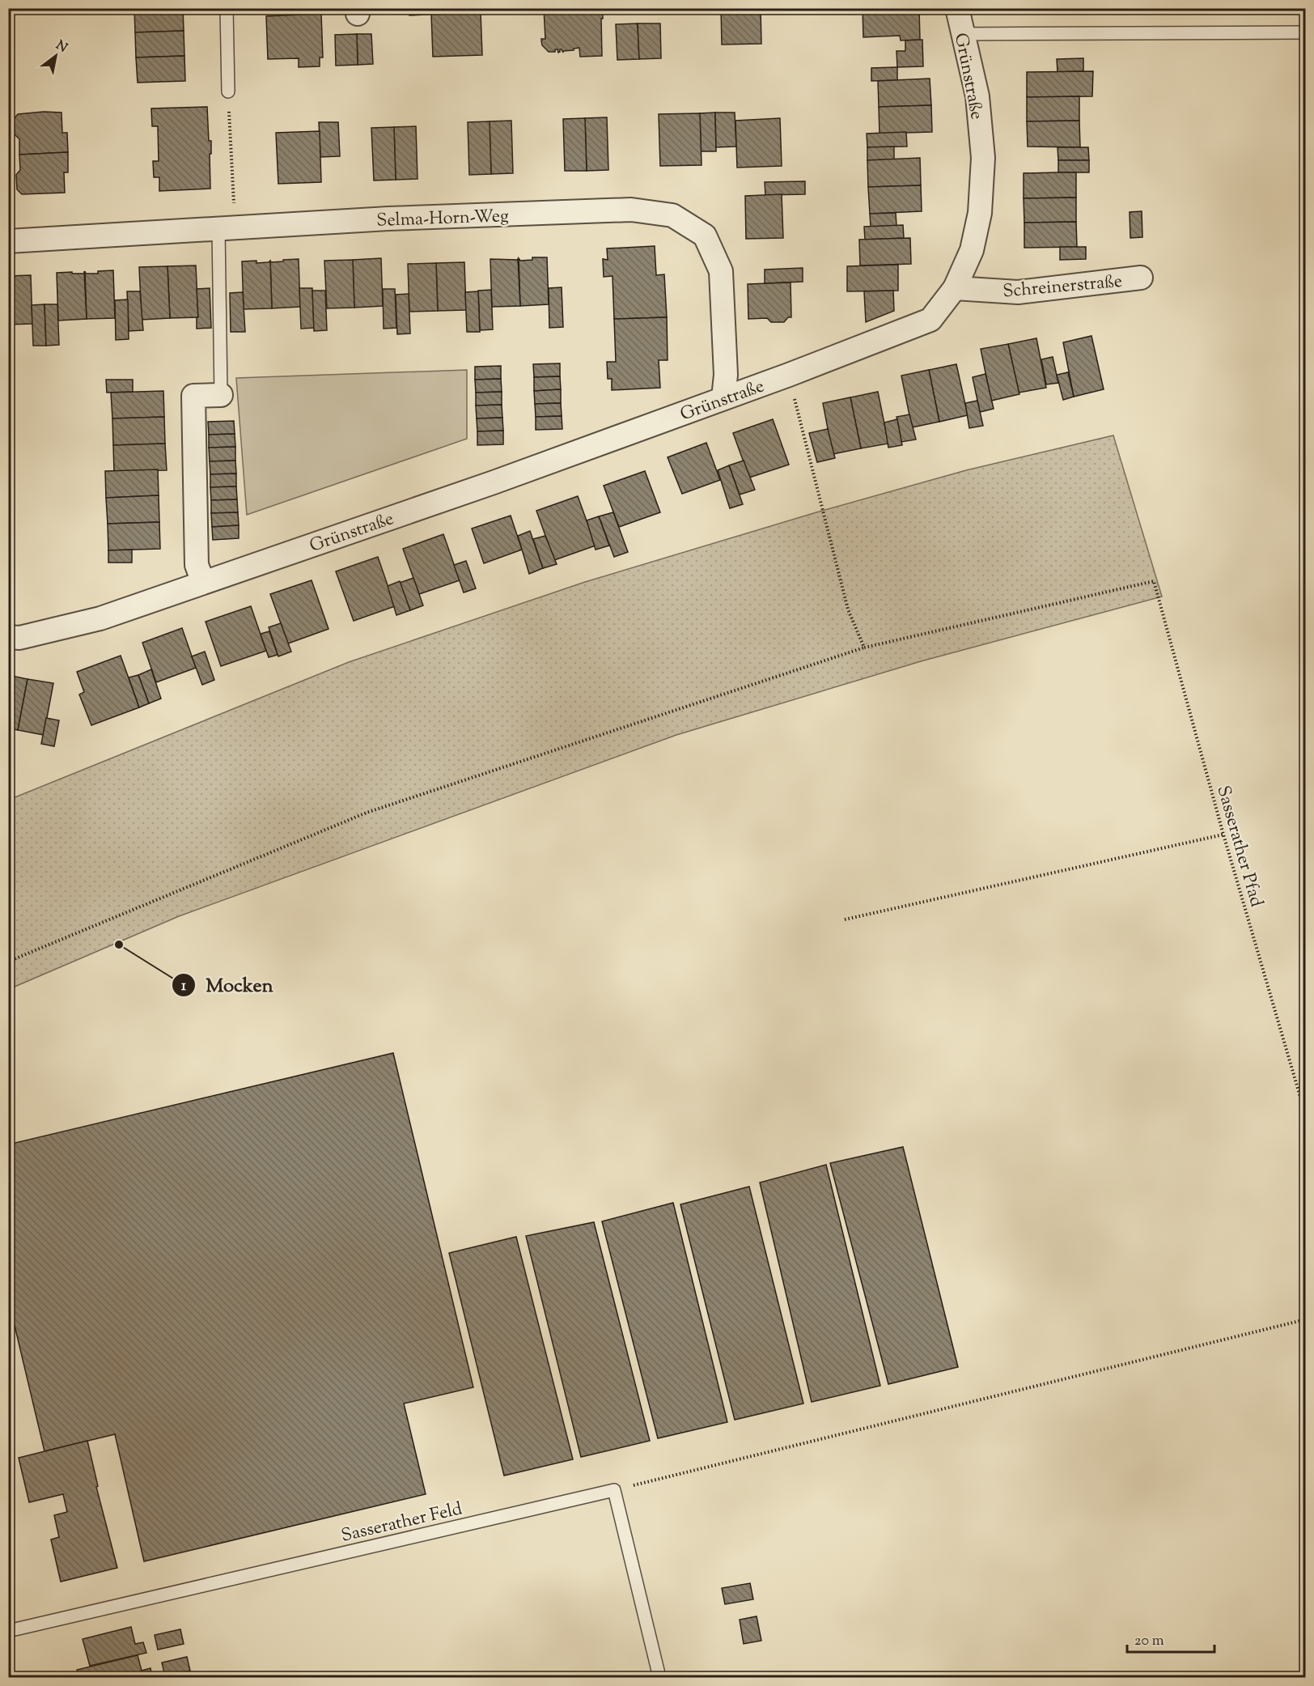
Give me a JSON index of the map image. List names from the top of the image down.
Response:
{
  "streets": {
    "street": ["Grünstraße", "Selma-Horn-Weg", "Schreinerstraße"],
    "lane": ["Sasserather Feld"],
    "path": ["Sasserather Pfad"]
  },
  "crossings": [
    ["Grünstraße", "Selma-Horn-Weg"],
    ["Grünstraße", "Schreinerstraße"]
  ],
  "places": ["Mocken"],
  "scale_bar": "20 m",
  "north": "top right"
}
